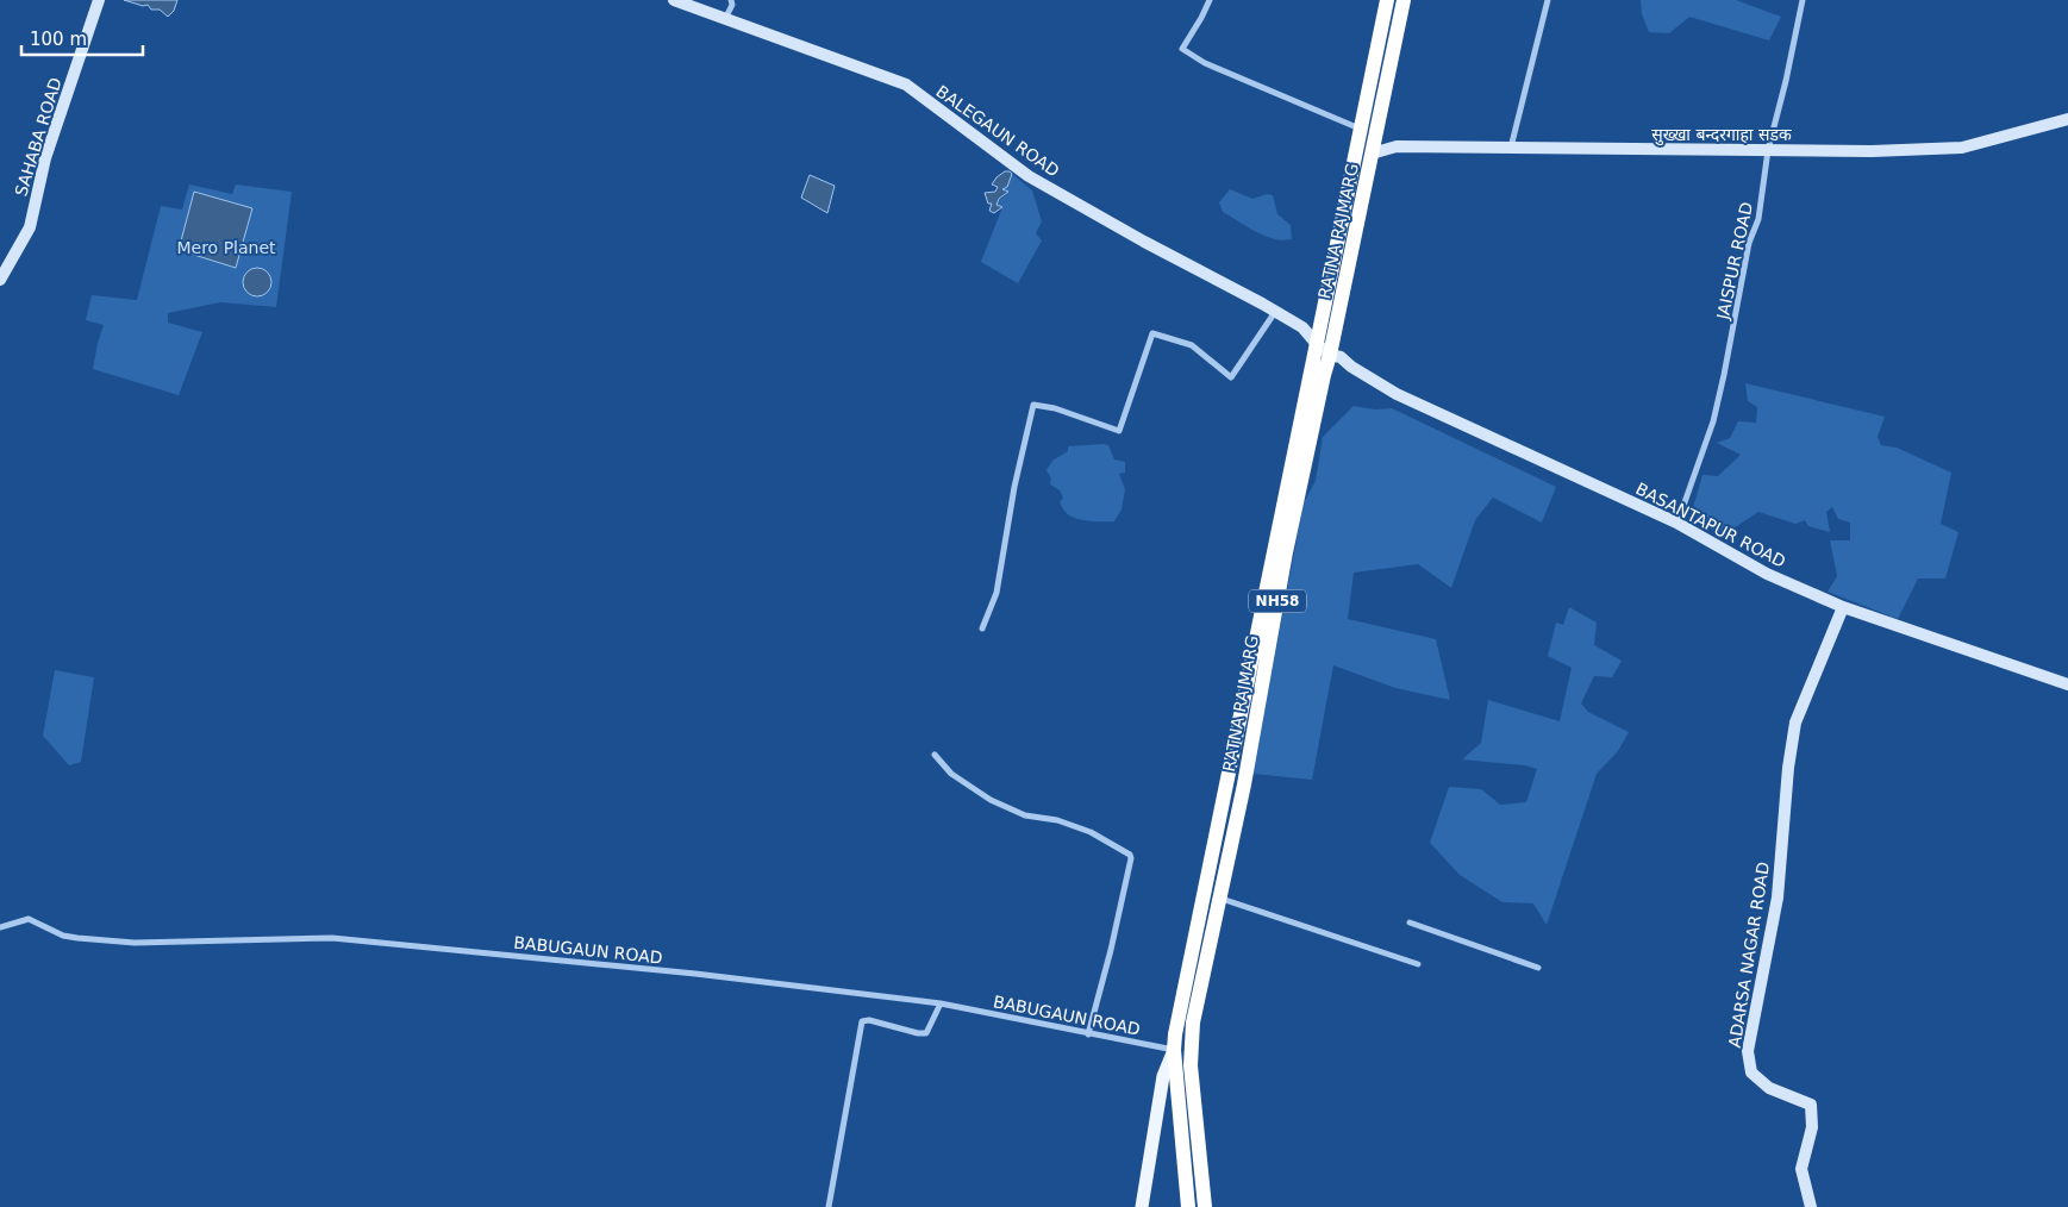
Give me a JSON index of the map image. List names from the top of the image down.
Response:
{
  "streets": {
    "highway": ["RATNA RAJMARG", "NH58"],
    "street": [
      "BALEGAUN ROAD",
      "सुख्खा बन्दरगाहा सडक",
      "SAHABA ROAD",
      "JAISPUR ROAD",
      "BASANTAPUR ROAD",
      "BABUGAUN ROAD",
      "ADARSA NAGAR ROAD"
    ]
  },
  "crossings": [
    ["BALEGAUN ROAD", "RATNA RAJMARG"],
    ["BALEGAUN ROAD", "BASANTAPUR ROAD"],
    ["सुख्खा बन्दरगाहा सडक", "RATNA RAJMARG"],
    ["सुख्खा बन्दरगाहा सडक", "JAISPUR ROAD"],
    ["RATNA RAJMARG", "BASANTAPUR ROAD"],
    ["RATNA RAJMARG", "BABUGAUN ROAD"],
    ["JAISPUR ROAD", "BASANTAPUR ROAD"],
    ["BASANTAPUR ROAD", "ADARSA NAGAR ROAD"]
  ],
  "parks": ["Mero Planet"],
  "scale_bar": "100 m"
}
